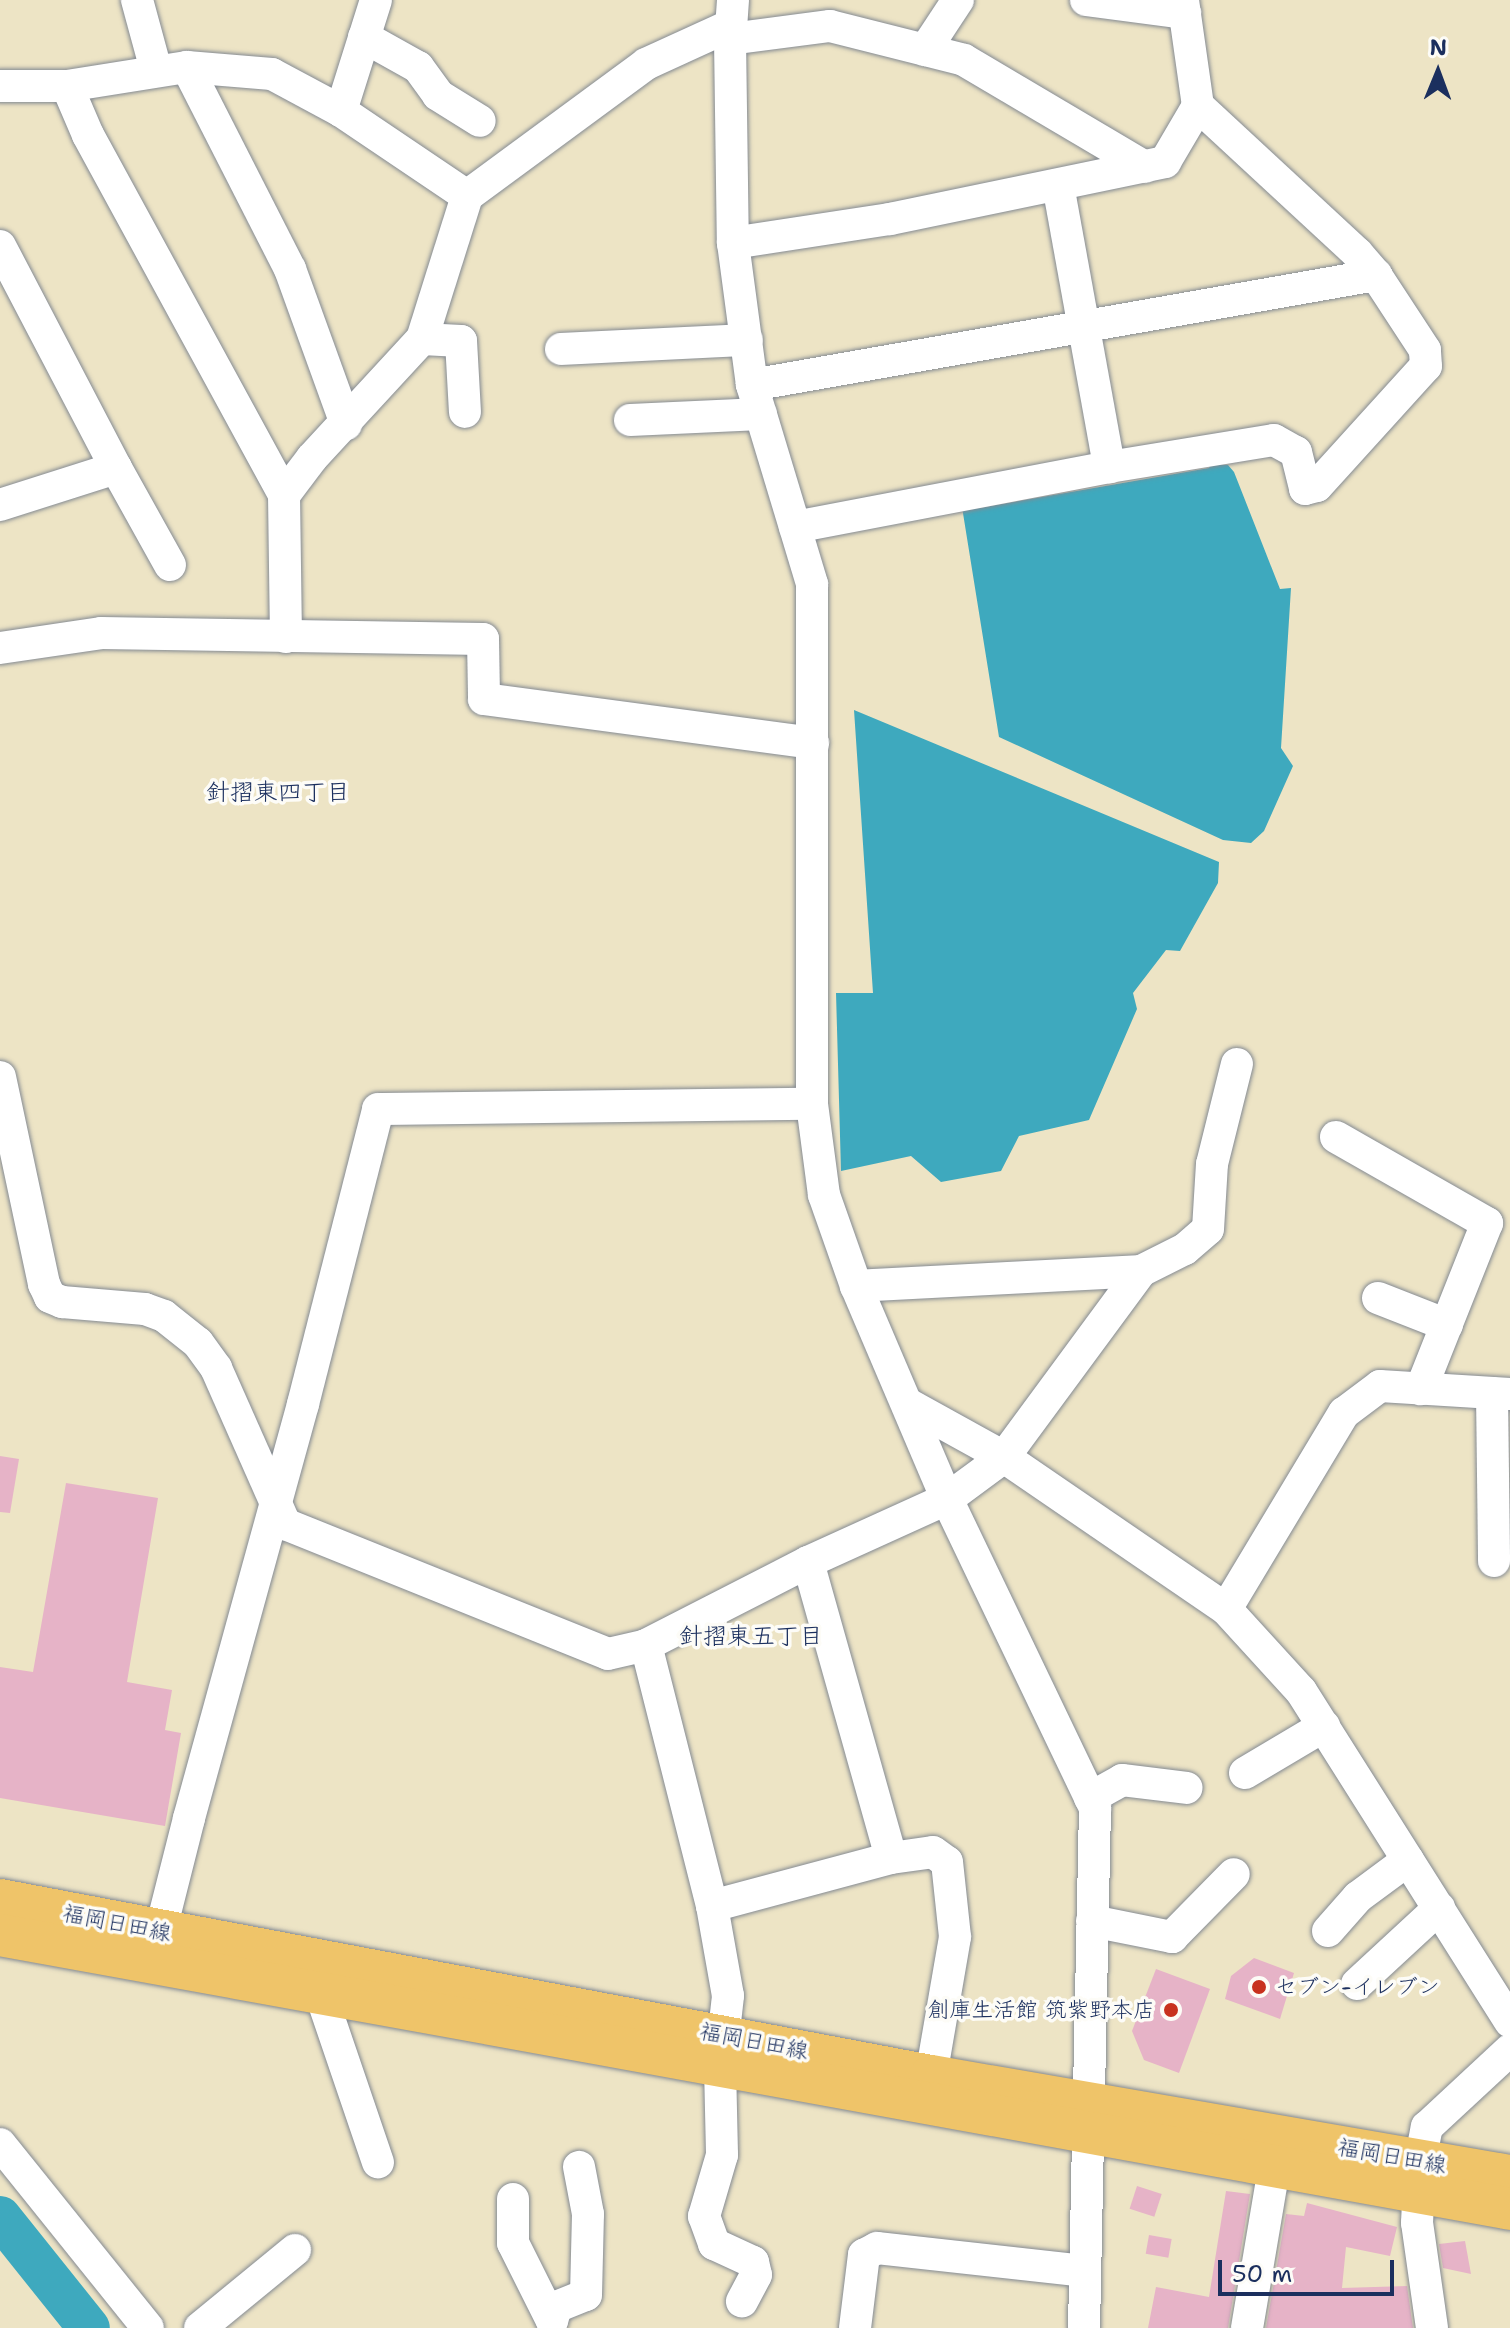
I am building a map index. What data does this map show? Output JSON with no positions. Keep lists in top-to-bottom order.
{
  "streets": {
    "main road": ["福岡日田線"]
  },
  "districts": ["針摺東四丁目", "針摺東五丁目"],
  "places": ["セブン-イレブン", "創庫生活館 筑紫野本店"],
  "scale_bar": "50 m",
  "north": "top"
}
